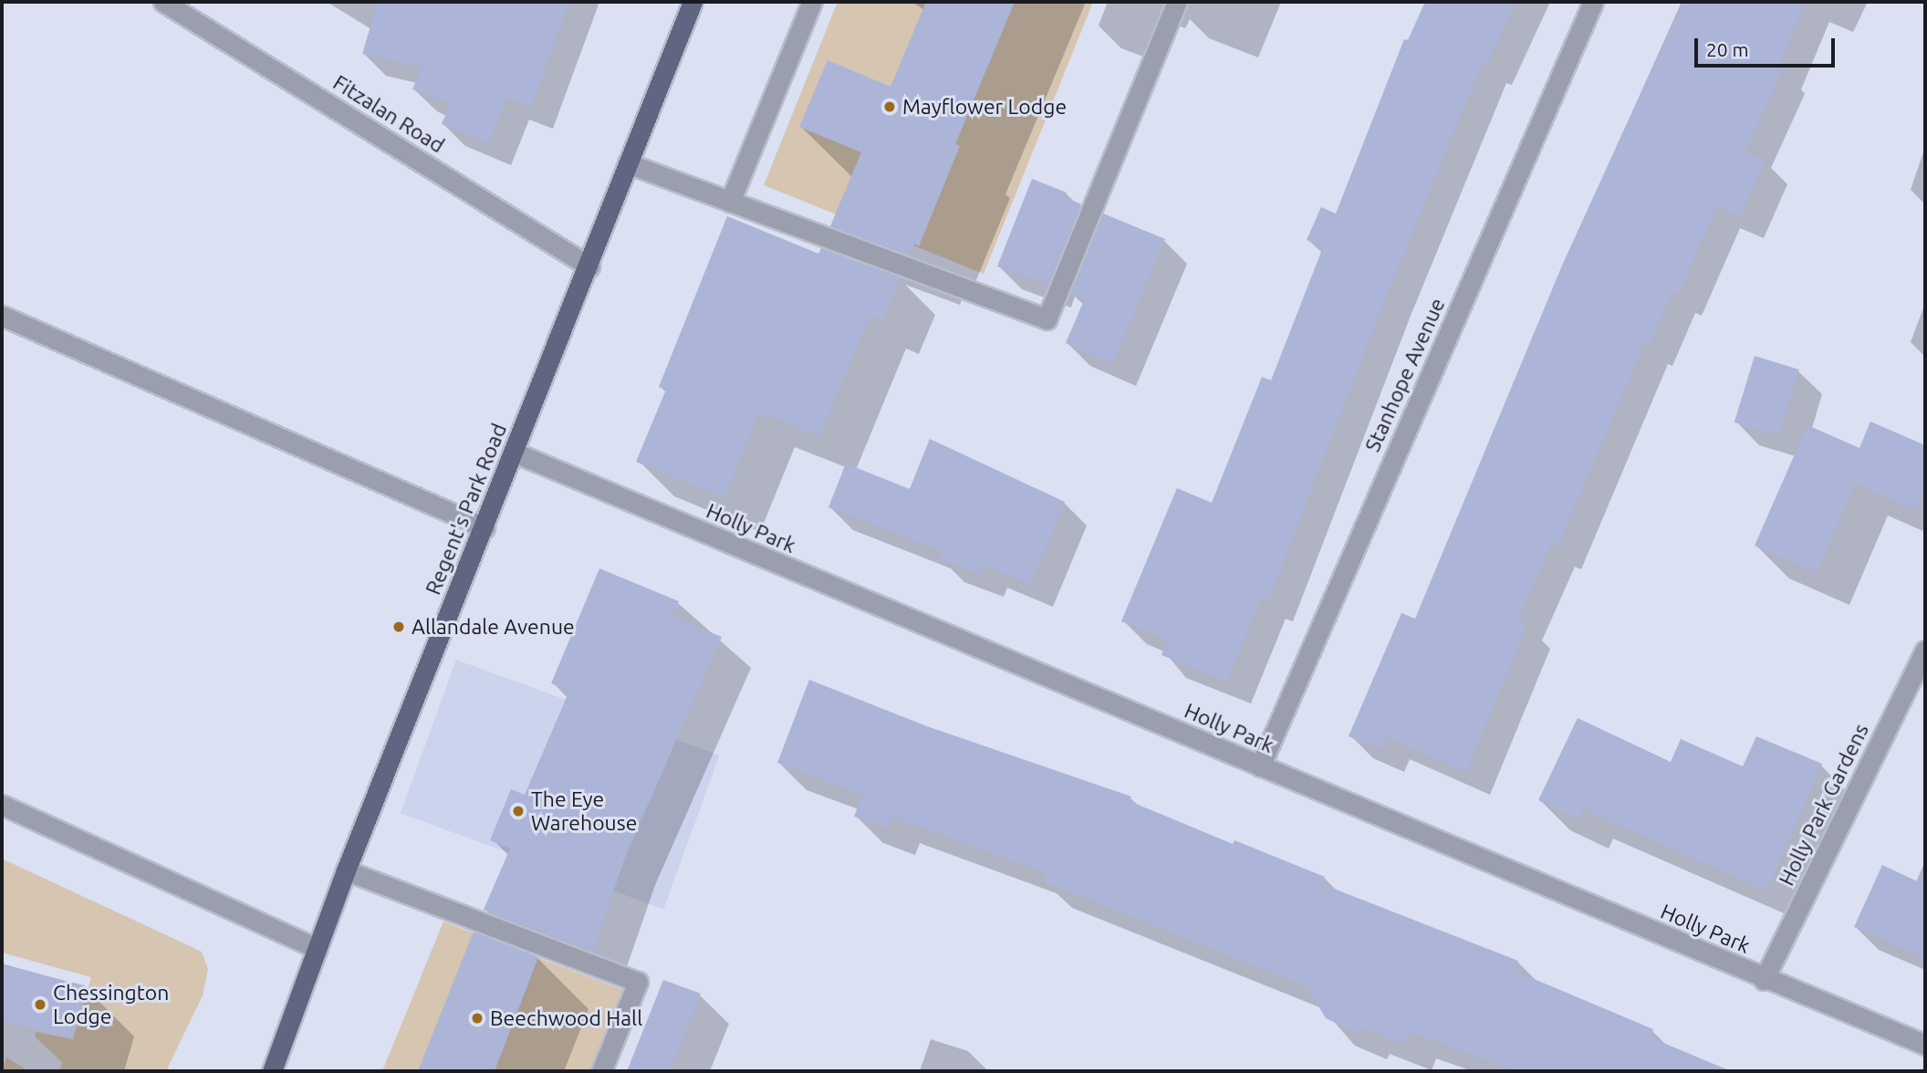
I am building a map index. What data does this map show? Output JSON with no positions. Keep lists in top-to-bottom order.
{
  "streets": {
    "main road": ["Regent's Park Road"],
    "street": [
      "Fitzalan Road",
      "Stanhope Avenue",
      "Holly Park",
      "Holly Park Gardens"
    ]
  },
  "crossings": [
    ["Fitzalan Road", "Regent's Park Road"],
    ["Stanhope Avenue", "Holly Park"],
    ["Regent's Park Road", "Holly Park"],
    ["Holly Park", "Holly Park Gardens"]
  ],
  "places": [
    "Mayflower Lodge",
    "Allandale Avenue",
    "The Eye Warehouse",
    "Chessington Lodge",
    "Beechwood Hall"
  ],
  "scale_bar": "20 m"
}
